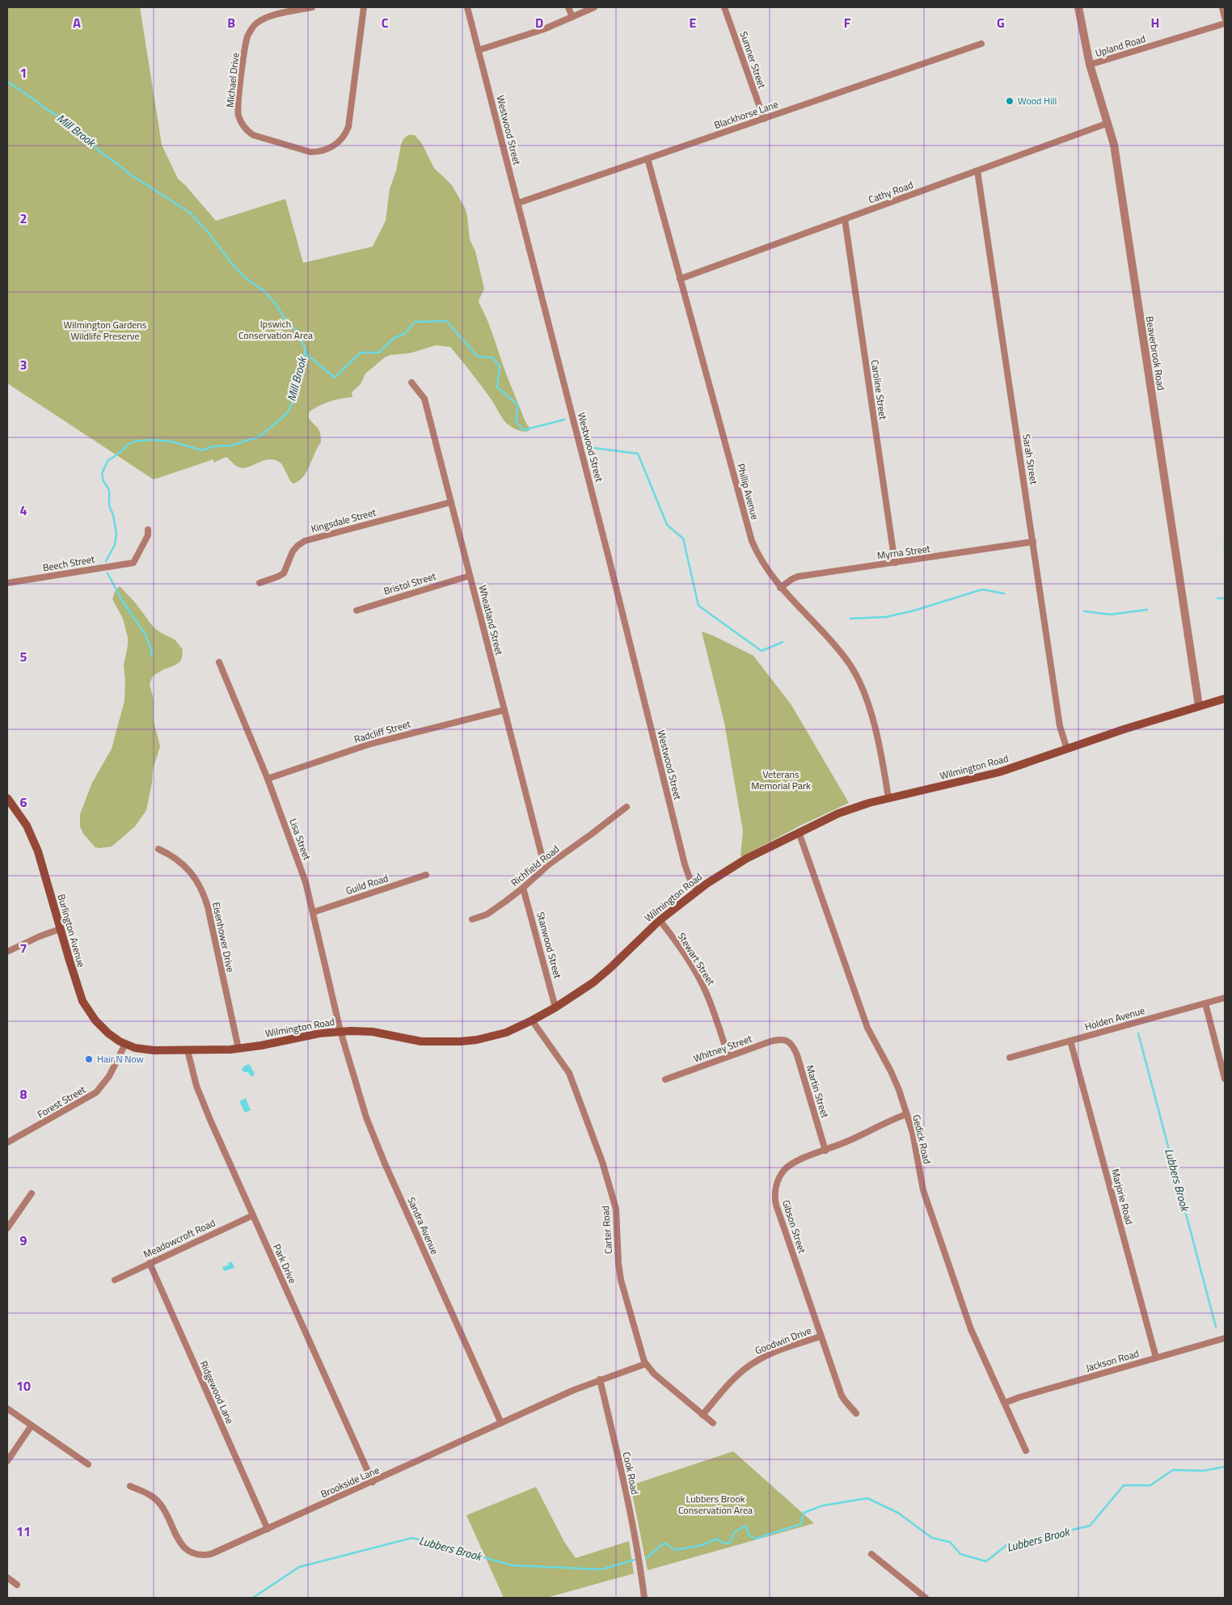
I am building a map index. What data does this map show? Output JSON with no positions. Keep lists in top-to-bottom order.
{
  "streets": {
    "main road": ["Wilmington Road", "Burlington Avenue"],
    "street": [
      "Upland Road",
      "Sumner Street",
      "Michael Drive",
      "Blackhorse Lane",
      "Westwood Street",
      "Cathy Road",
      "Beaverbrook Road",
      "Caroline Street",
      "Sarah Street",
      "Phillip Avenue",
      "Kingsdale Street",
      "Myrna Street",
      "Beech Street",
      "Bristol Street",
      "Wheatland Street",
      "Radcliff Street",
      "Lisa Street",
      "Richfield Road",
      "Guild Road",
      "Eisenhower Drive",
      "Stanwood Street",
      "Stewart Street",
      "Holden Avenue",
      "Whitney Street",
      "Martin Street",
      "Forest Street",
      "Gedick Road",
      "Marjorie Road",
      "Sandra Avenue",
      "Gibson Street",
      "Carter Road",
      "Meadowcroft Road",
      "Park Drive",
      "Goodwin Drive",
      "Jackson Road",
      "Ridgewood Lane",
      "Cook Road",
      "Brookside Lane"
    ]
  },
  "crossings": [
    ["Upland Road", "Beaverbrook Road"],
    ["Sumner Street", "Blackhorse Lane"],
    ["Blackhorse Lane", "Westwood Street"],
    ["Blackhorse Lane", "Phillip Avenue"],
    ["Westwood Street", "Wilmington Road"],
    ["Cathy Road", "Beaverbrook Road"],
    ["Cathy Road", "Caroline Street"],
    ["Cathy Road", "Sarah Street"],
    ["Cathy Road", "Phillip Avenue"],
    ["Beaverbrook Road", "Wilmington Road"],
    ["Caroline Street", "Myrna Street"],
    ["Sarah Street", "Myrna Street"],
    ["Sarah Street", "Wilmington Road"],
    ["Phillip Avenue", "Myrna Street"],
    ["Phillip Avenue", "Wilmington Road"],
    ["Kingsdale Street", "Wheatland Street"],
    ["Bristol Street", "Wheatland Street"],
    ["Wheatland Street", "Radcliff Street"],
    ["Wheatland Street", "Richfield Road"],
    ["Radcliff Street", "Lisa Street"],
    ["Wilmington Road", "Lisa Street"],
    ["Wilmington Road", "Burlington Avenue"],
    ["Wilmington Road", "Eisenhower Drive"],
    ["Wilmington Road", "Stanwood Street"],
    ["Wilmington Road", "Stewart Street"],
    ["Wilmington Road", "Gedick Road"],
    ["Wilmington Road", "Sandra Avenue"],
    ["Wilmington Road", "Carter Road"],
    ["Wilmington Road", "Park Drive"],
    ["Lisa Street", "Guild Road"],
    ["Lisa Street", "Sandra Avenue"],
    ["Richfield Road", "Stanwood Street"],
    ["Burlington Avenue", "Forest Street"],
    ["Stewart Street", "Whitney Street"],
    ["Holden Avenue", "Marjorie Road"],
    ["Whitney Street", "Martin Street"],
    ["Martin Street", "Gibson Street"],
    ["Gedick Road", "Gibson Street"],
    ["Gedick Road", "Jackson Road"],
    ["Marjorie Road", "Jackson Road"],
    ["Sandra Avenue", "Brookside Lane"],
    ["Gibson Street", "Goodwin Drive"],
    ["Carter Road", "Goodwin Drive"],
    ["Carter Road", "Brookside Lane"],
    ["Meadowcroft Road", "Park Drive"],
    ["Meadowcroft Road", "Ridgewood Lane"],
    ["Park Drive", "Brookside Lane"],
    ["Ridgewood Lane", "Brookside Lane"],
    ["Cook Road", "Brookside Lane"]
  ],
  "water": ["Mill Brook", "Lubbers Brook"],
  "parks": [
    "Ipswich Conservation Area",
    "Wilmington Gardens Wildlife Preserve",
    "Veterans Memorial Park",
    "Lubbers Brook Conservation Area"
  ],
  "places": ["Wood Hill", "Hair N Now"],
  "grid": {
    "columns": [
      "A",
      "B",
      "C",
      "D",
      "E",
      "F",
      "G",
      "H"
    ],
    "rows": [
      "1",
      "2",
      "3",
      "4",
      "5",
      "6",
      "7",
      "8",
      "9",
      "10",
      "11"
    ]
  }
}
